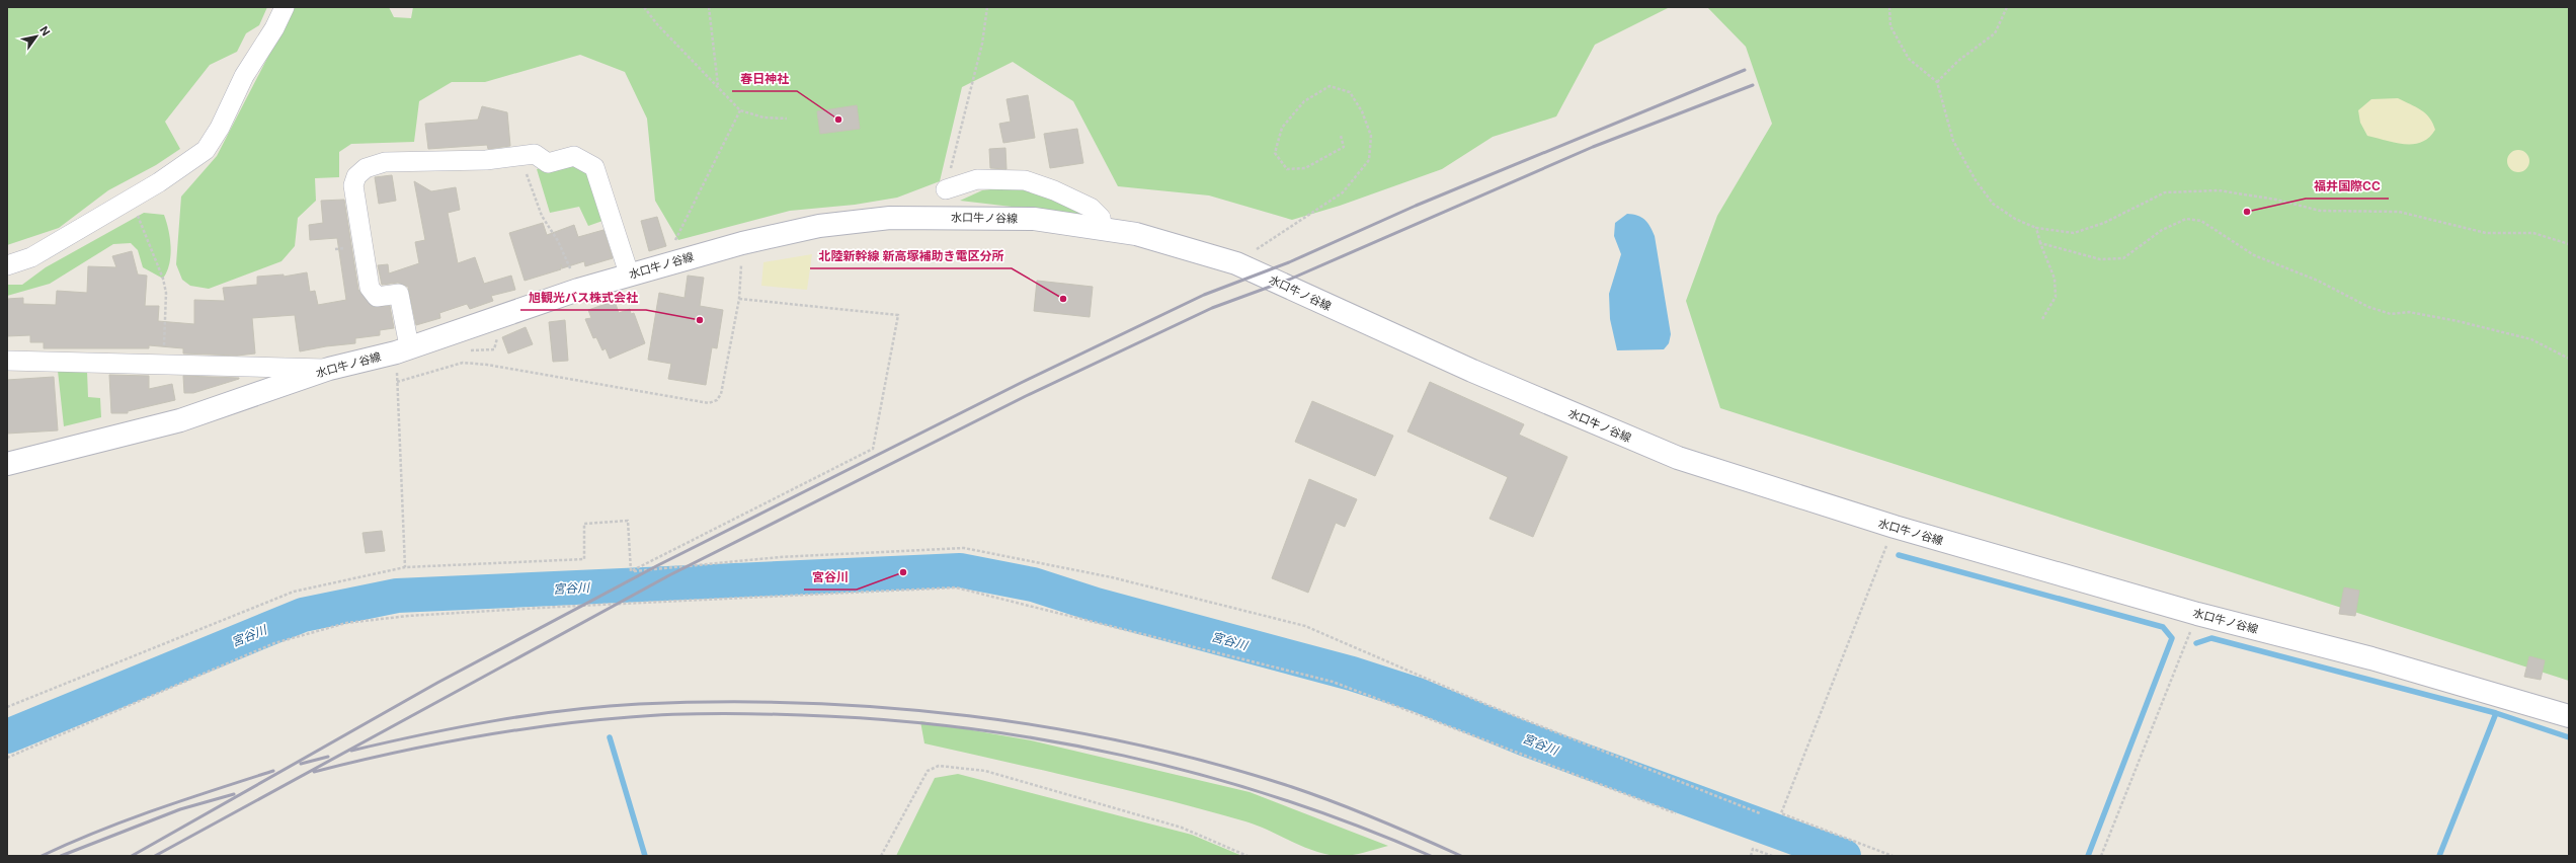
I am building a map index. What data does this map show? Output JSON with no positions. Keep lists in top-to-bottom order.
{
  "streets": {
    "main road": ["水口牛ノ谷線"]
  },
  "water": ["宮谷川"],
  "places": [
    "春日神社",
    "福井国際CC",
    "北陸新幹線 新高塚補助き電区分所",
    "旭観光バス株式会社",
    "宮谷川"
  ],
  "north": "top right"
}
